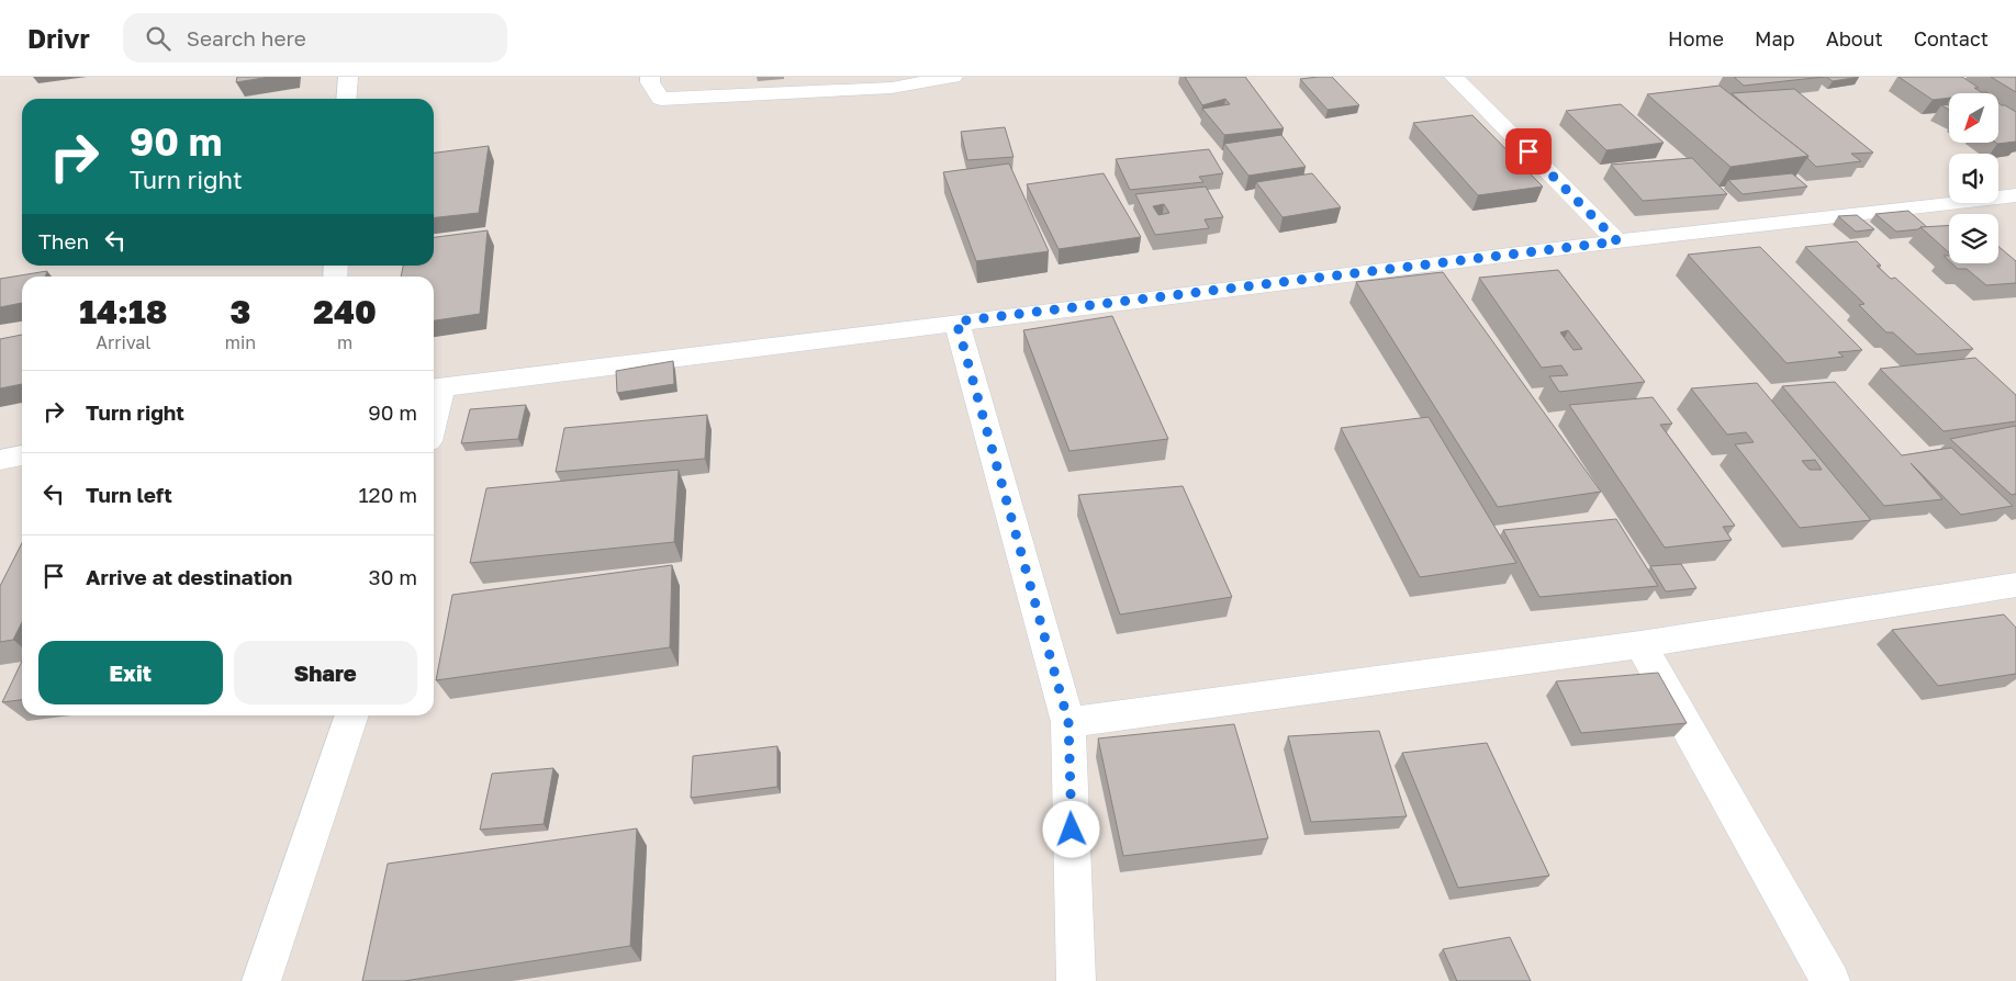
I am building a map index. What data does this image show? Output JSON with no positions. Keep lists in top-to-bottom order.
{
  "north": "bottom left",
  "page": {
    "header": "Drivr",
    "search": "Search here",
    "nav": [
      "Home",
      "Map",
      "About",
      "Contact"
    ],
    "turn": ["90 m", "Turn right"],
    "then": "Then",
    "eta": [
      "14:18",
      "Arrival",
      "3",
      "min",
      "240",
      "m"
    ],
    "list": [
      {
        "name": "Turn right",
        "value": "90 m"
      },
      {
        "name": "Turn left",
        "value": "120 m"
      },
      {
        "name": "Arrive at destination",
        "value": "30 m"
      }
    ],
    "buttons": ["Exit", "Share"]
  }
}
